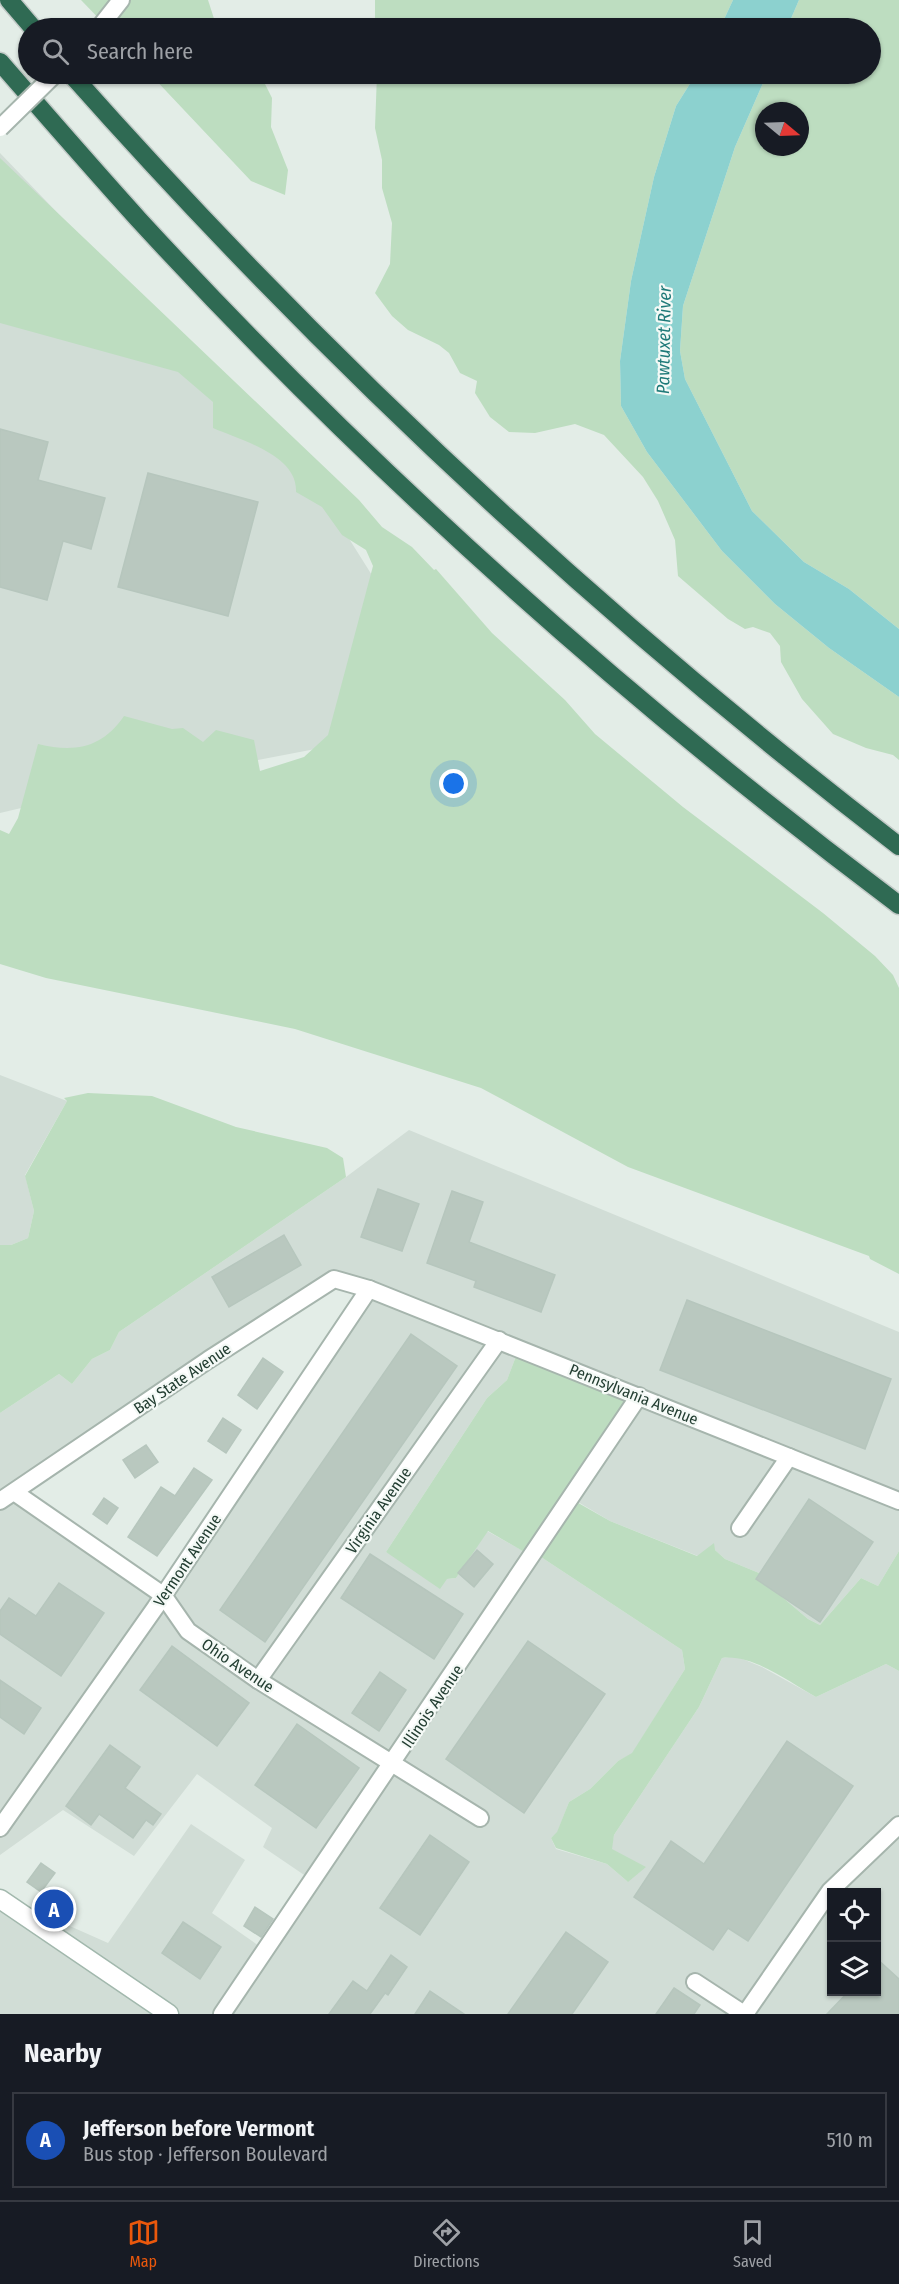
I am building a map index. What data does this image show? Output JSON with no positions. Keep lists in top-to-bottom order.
{
  "streets": {
    "street": [
      "Bay State Avenue",
      "Pennsylvania Avenue",
      "Virginia Avenue",
      "Vermont Avenue",
      "Ohio Avenue",
      "Illinois Avenue"
    ]
  },
  "crossings": [
    ["Bay State Avenue", "Pennsylvania Avenue"],
    ["Bay State Avenue", "Vermont Avenue"],
    ["Bay State Avenue", "Ohio Avenue"],
    ["Pennsylvania Avenue", "Virginia Avenue"],
    ["Pennsylvania Avenue", "Vermont Avenue"],
    ["Pennsylvania Avenue", "Illinois Avenue"],
    ["Virginia Avenue", "Ohio Avenue"],
    ["Vermont Avenue", "Ohio Avenue"],
    ["Ohio Avenue", "Illinois Avenue"]
  ],
  "water": ["Pawtuxet River"],
  "north": "right",
  "page": {
    "search": "Search here",
    "pins": "A",
    "heading": "Nearby",
    "list": [
      {
        "mark": "A",
        "name": "Jefferson before Vermont",
        "note": "Bus stop · Jefferson Boulevard",
        "value": "510 m"
      }
    ],
    "nav": ["Map", "Directions", "Saved"]
  }
}
